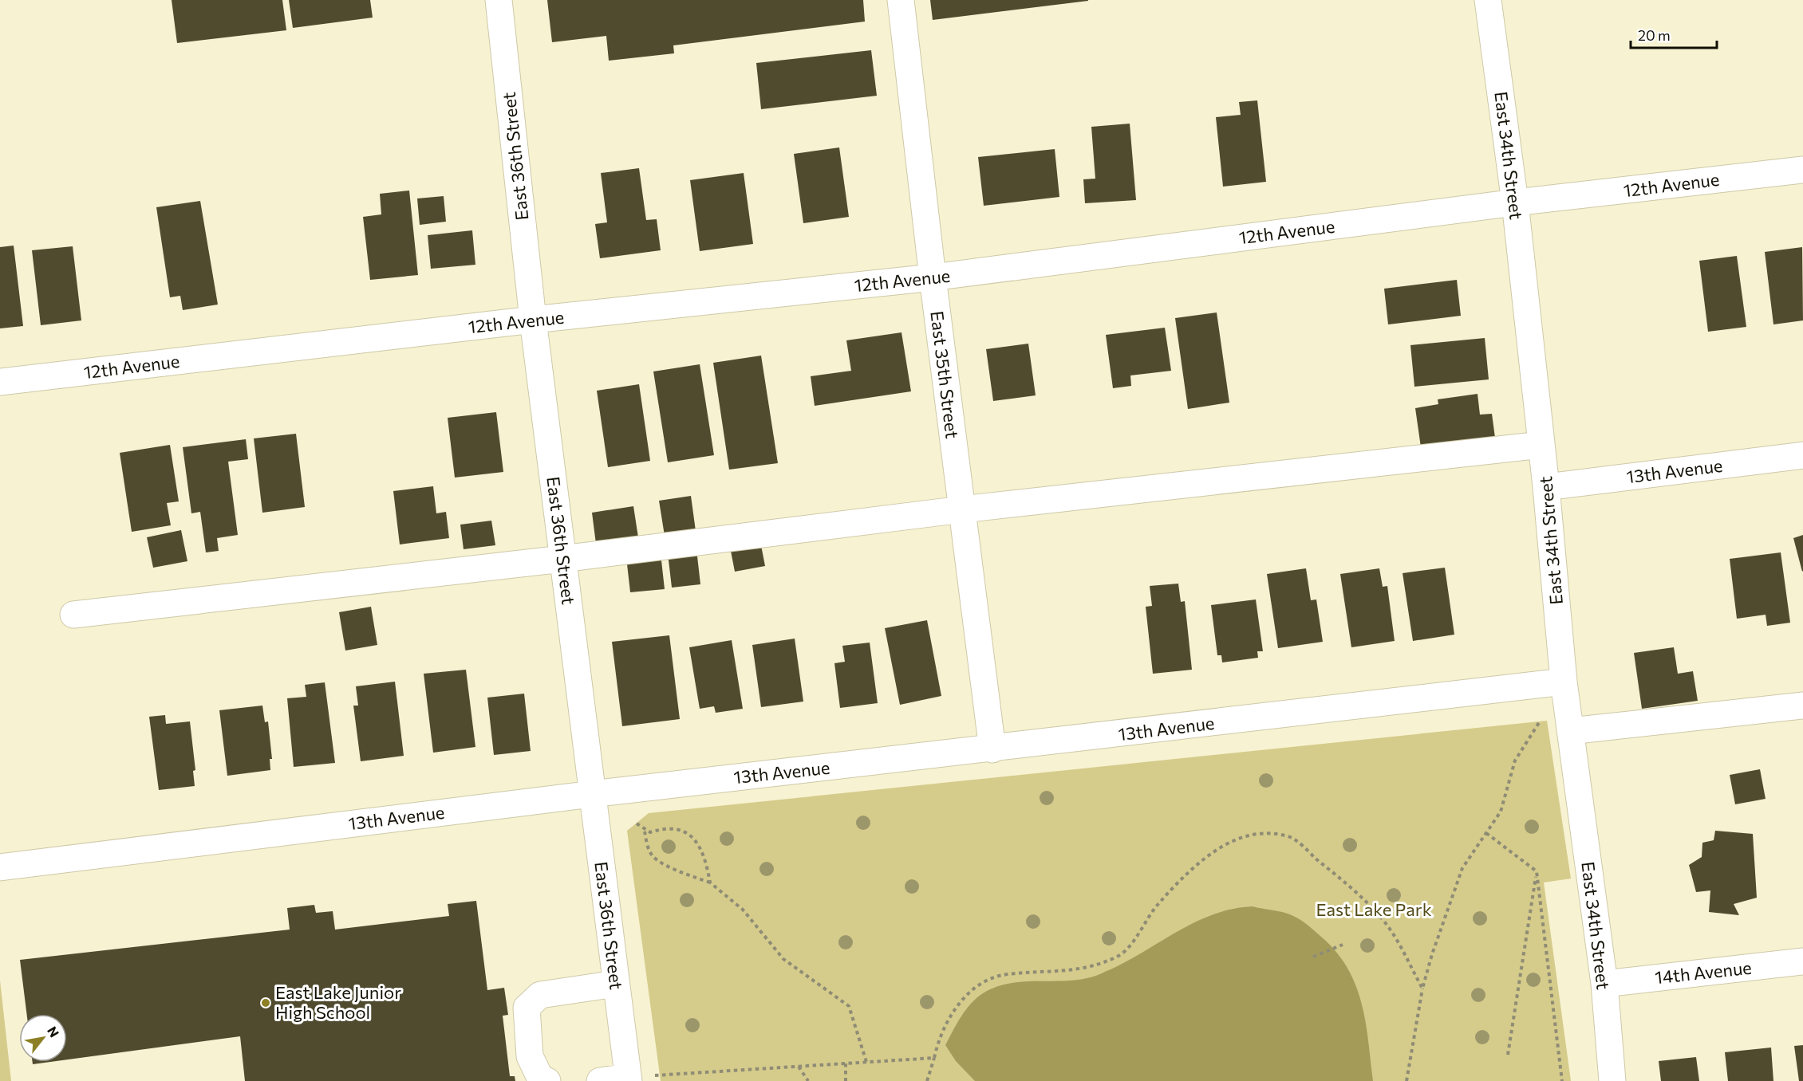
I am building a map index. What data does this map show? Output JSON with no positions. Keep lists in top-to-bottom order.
{
  "streets": {
    "street": [
      "East 34th Street",
      "East 36th Street",
      "12th Avenue",
      "East 35th Street",
      "13th Avenue",
      "14th Avenue"
    ]
  },
  "crossings": [
    ["East 34th Street", "12th Avenue"],
    ["East 34th Street", "13th Avenue"],
    ["East 34th Street", "14th Avenue"],
    ["East 36th Street", "12th Avenue"],
    ["East 36th Street", "13th Avenue"],
    ["12th Avenue", "East 35th Street"],
    ["East 35th Street", "13th Avenue"]
  ],
  "parks": ["East Lake Park"],
  "places": ["East Lake Junior High School"],
  "scale_bar": "20 m",
  "north": "top right"
}
